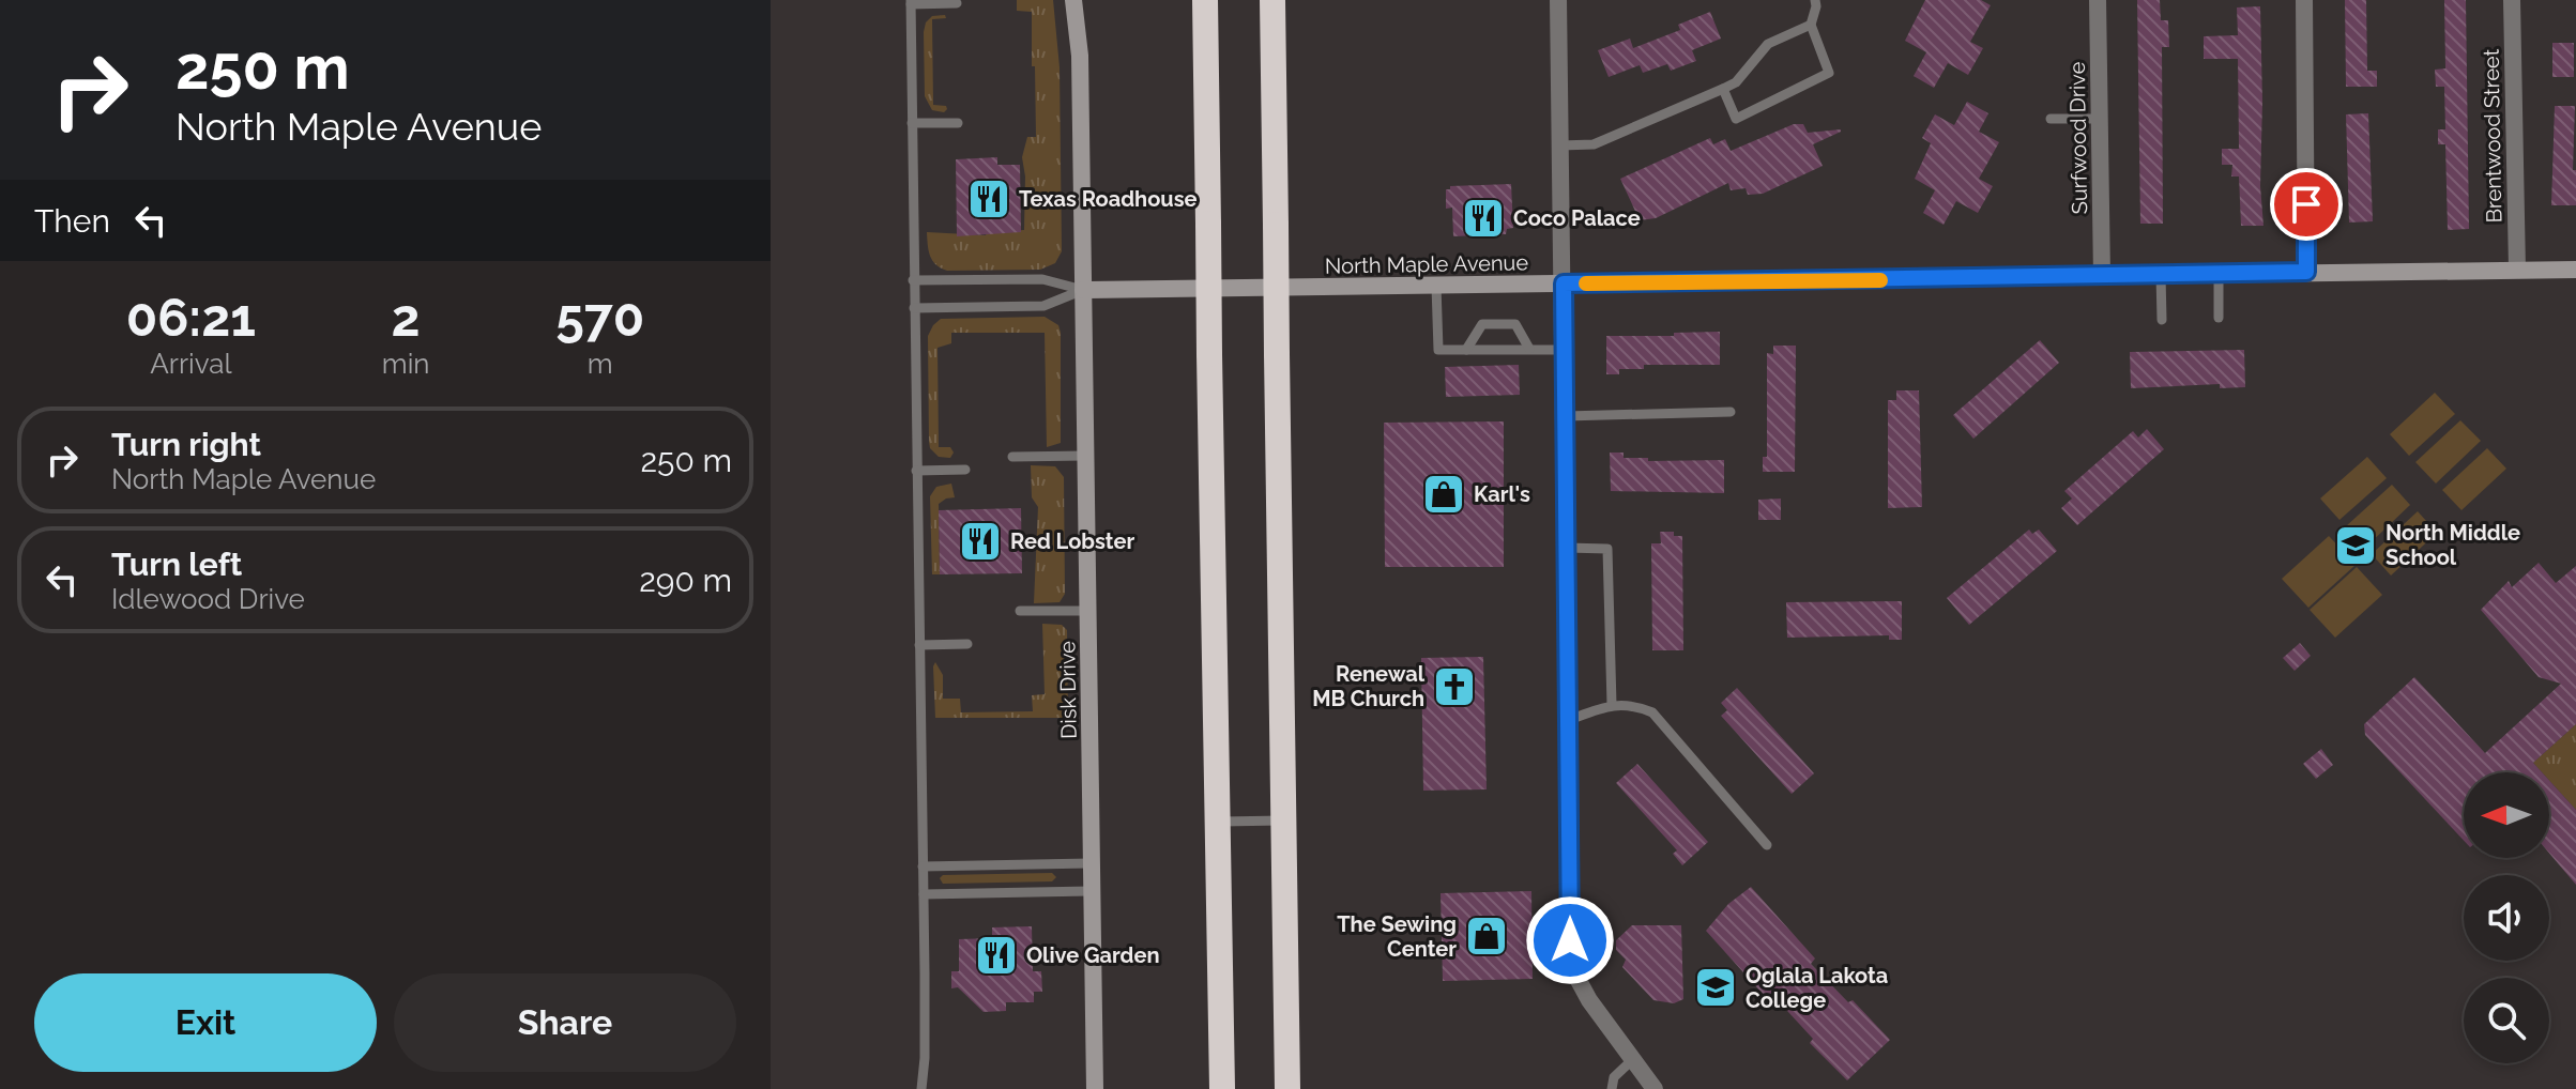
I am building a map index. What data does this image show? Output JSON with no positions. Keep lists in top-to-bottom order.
{
  "streets": {
    "street": [
      "Brentwood Street",
      "Surfwood Drive",
      "North Maple Avenue",
      "Disk Drive"
    ]
  },
  "crossings": [
    ["Brentwood Street", "North Maple Avenue"],
    ["Surfwood Drive", "North Maple Avenue"],
    ["North Maple Avenue", "Disk Drive"]
  ],
  "places": {
    "restaurant": [
      "Texas Roadhouse",
      "Coco Palace",
      "Red Lobster",
      "Olive Garden"
    ],
    "shop": ["Karl's", "The Sewing Center"],
    "school or university": ["North Middle School", "Oglala Lakota College"],
    "church": ["Renewal MB Church"]
  },
  "north": "left",
  "page": {
    "turn": ["250 m", "North Maple Avenue"],
    "then": "Then",
    "eta": [
      "06:21",
      "Arrival",
      "2",
      "min",
      "570",
      "m"
    ],
    "list": [
      {
        "name": "Turn right",
        "note": "North Maple Avenue",
        "value": "250 m"
      },
      {
        "name": "Turn left",
        "note": "Idlewood Drive",
        "value": "290 m"
      }
    ],
    "buttons": ["Exit", "Share"]
  }
}
